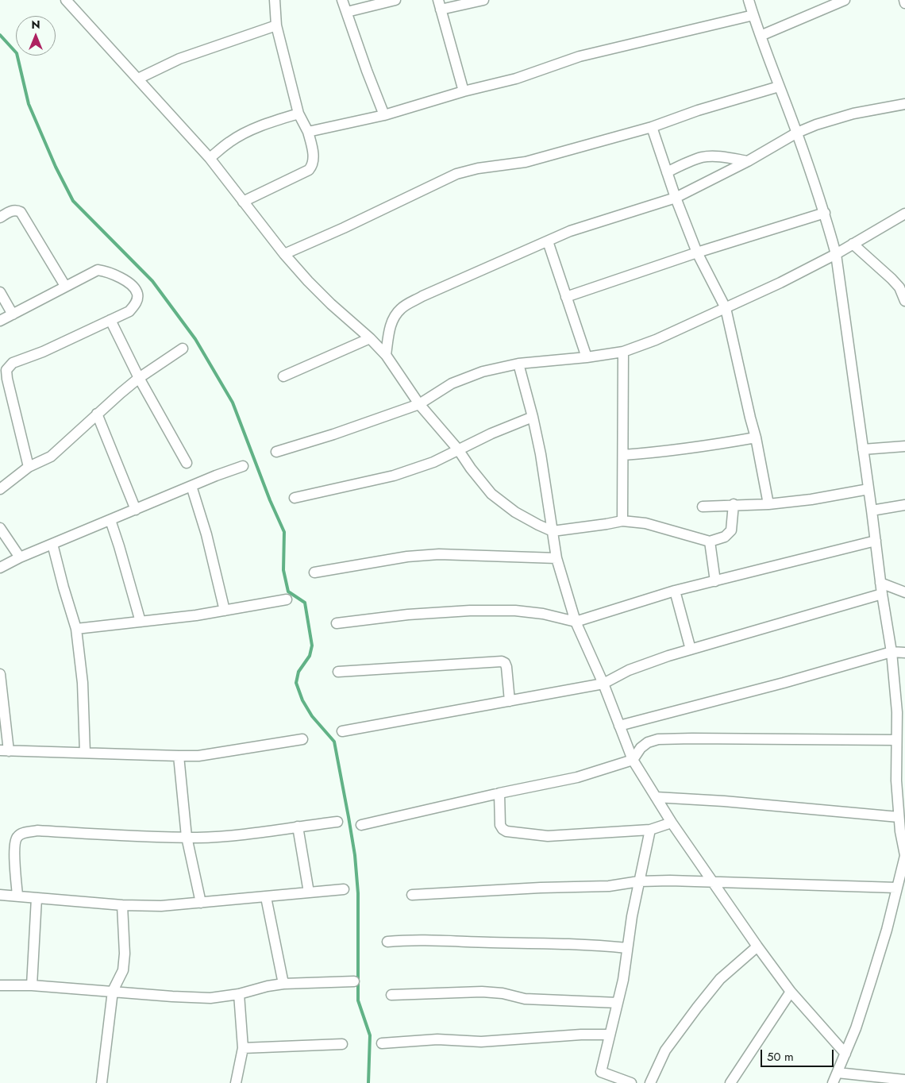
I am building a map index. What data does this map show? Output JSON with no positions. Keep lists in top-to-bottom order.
{
  "scale_bar": "50 m",
  "north": "top"
}
